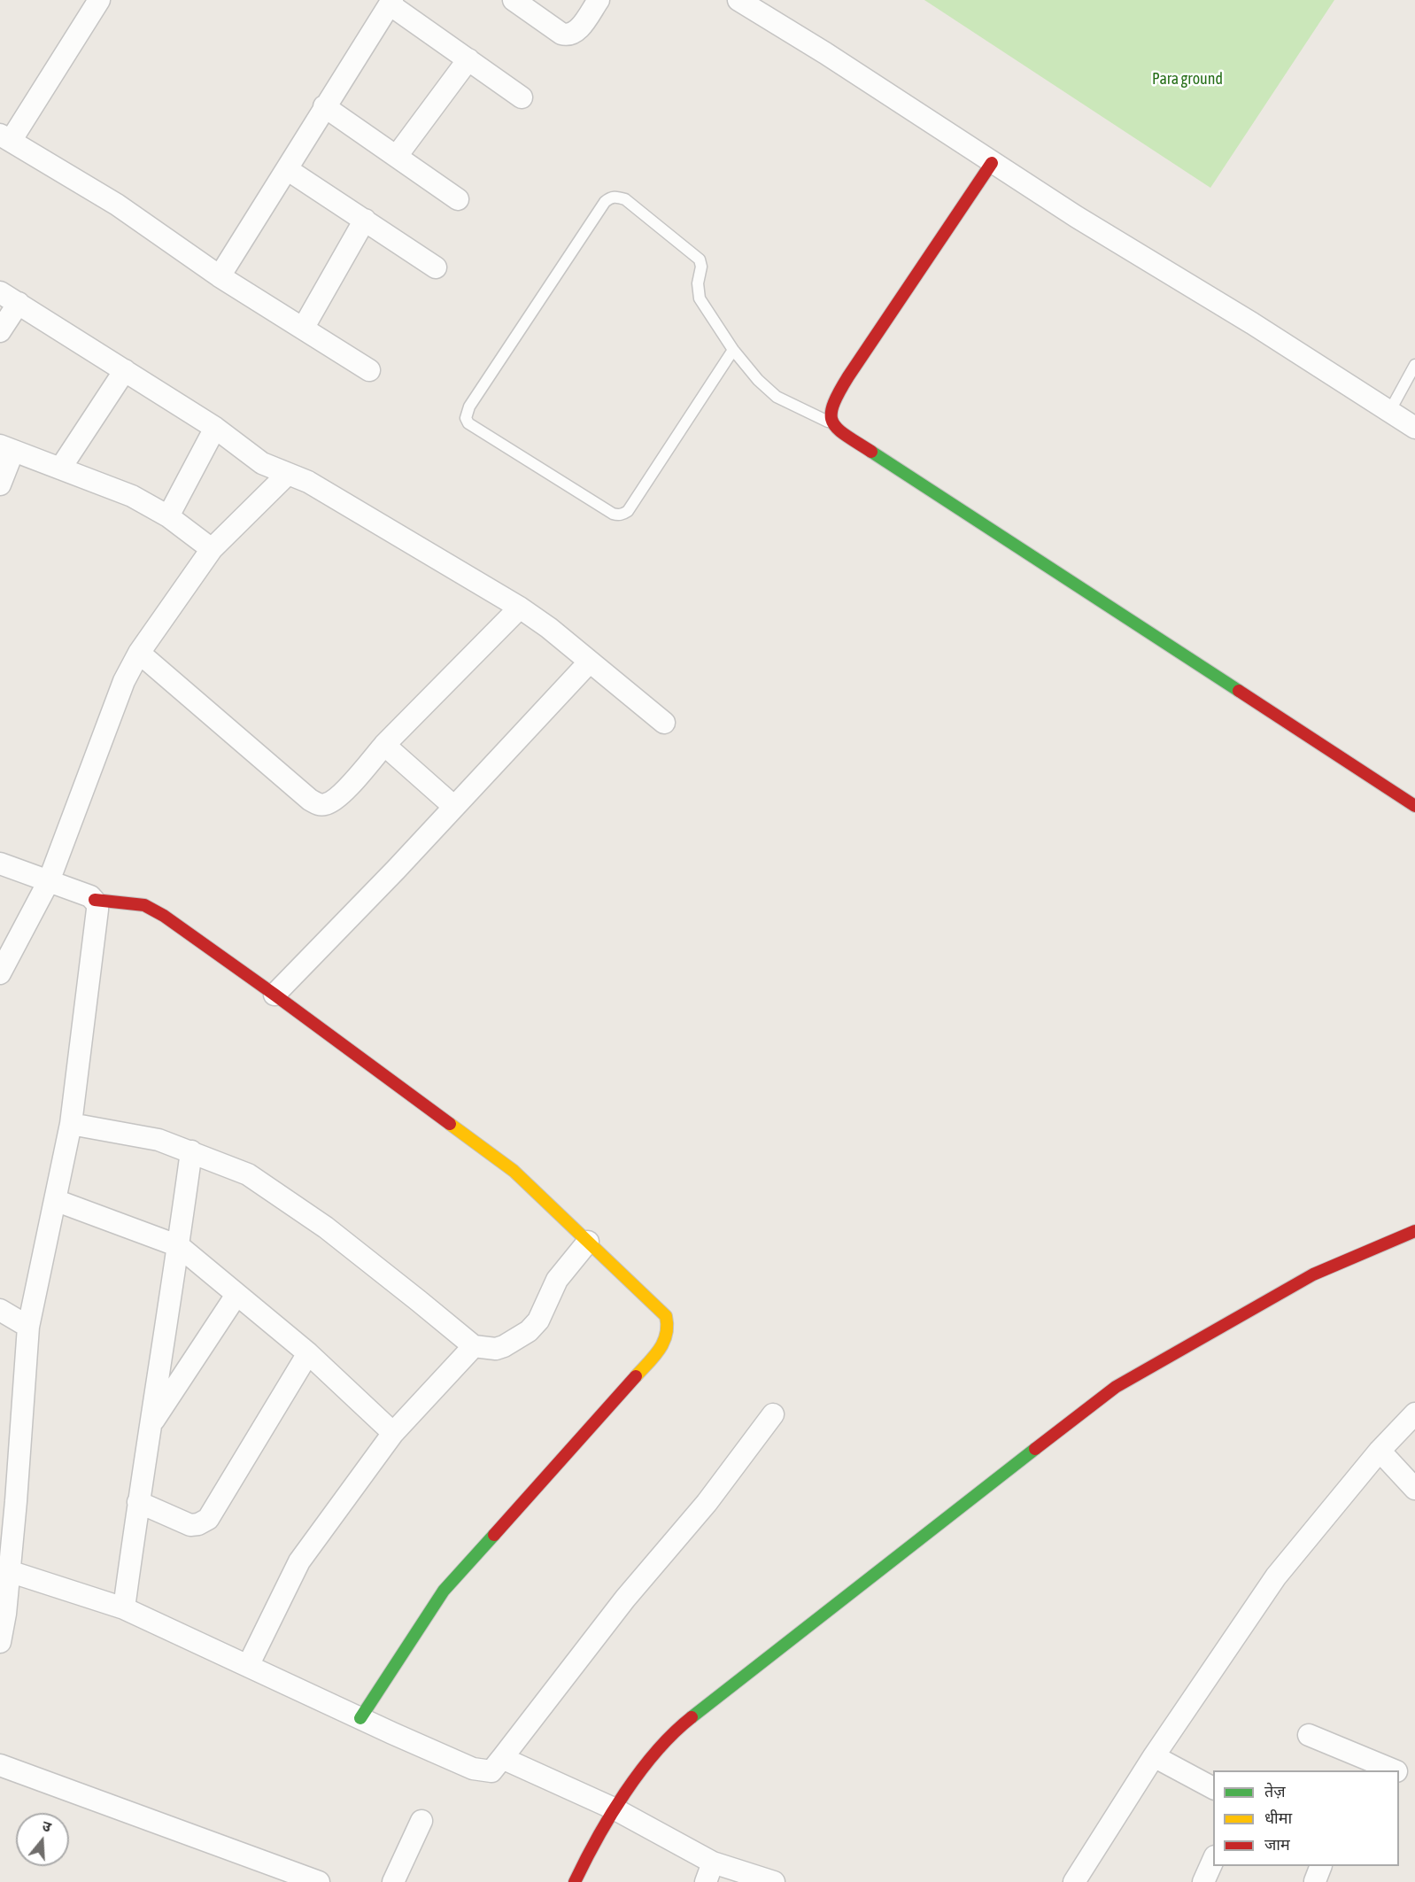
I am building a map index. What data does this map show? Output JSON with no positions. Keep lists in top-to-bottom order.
{
  "parks": ["Para ground"],
  "legend": ["तेज़", "धीमा", "जाम"],
  "north": "top"
}
